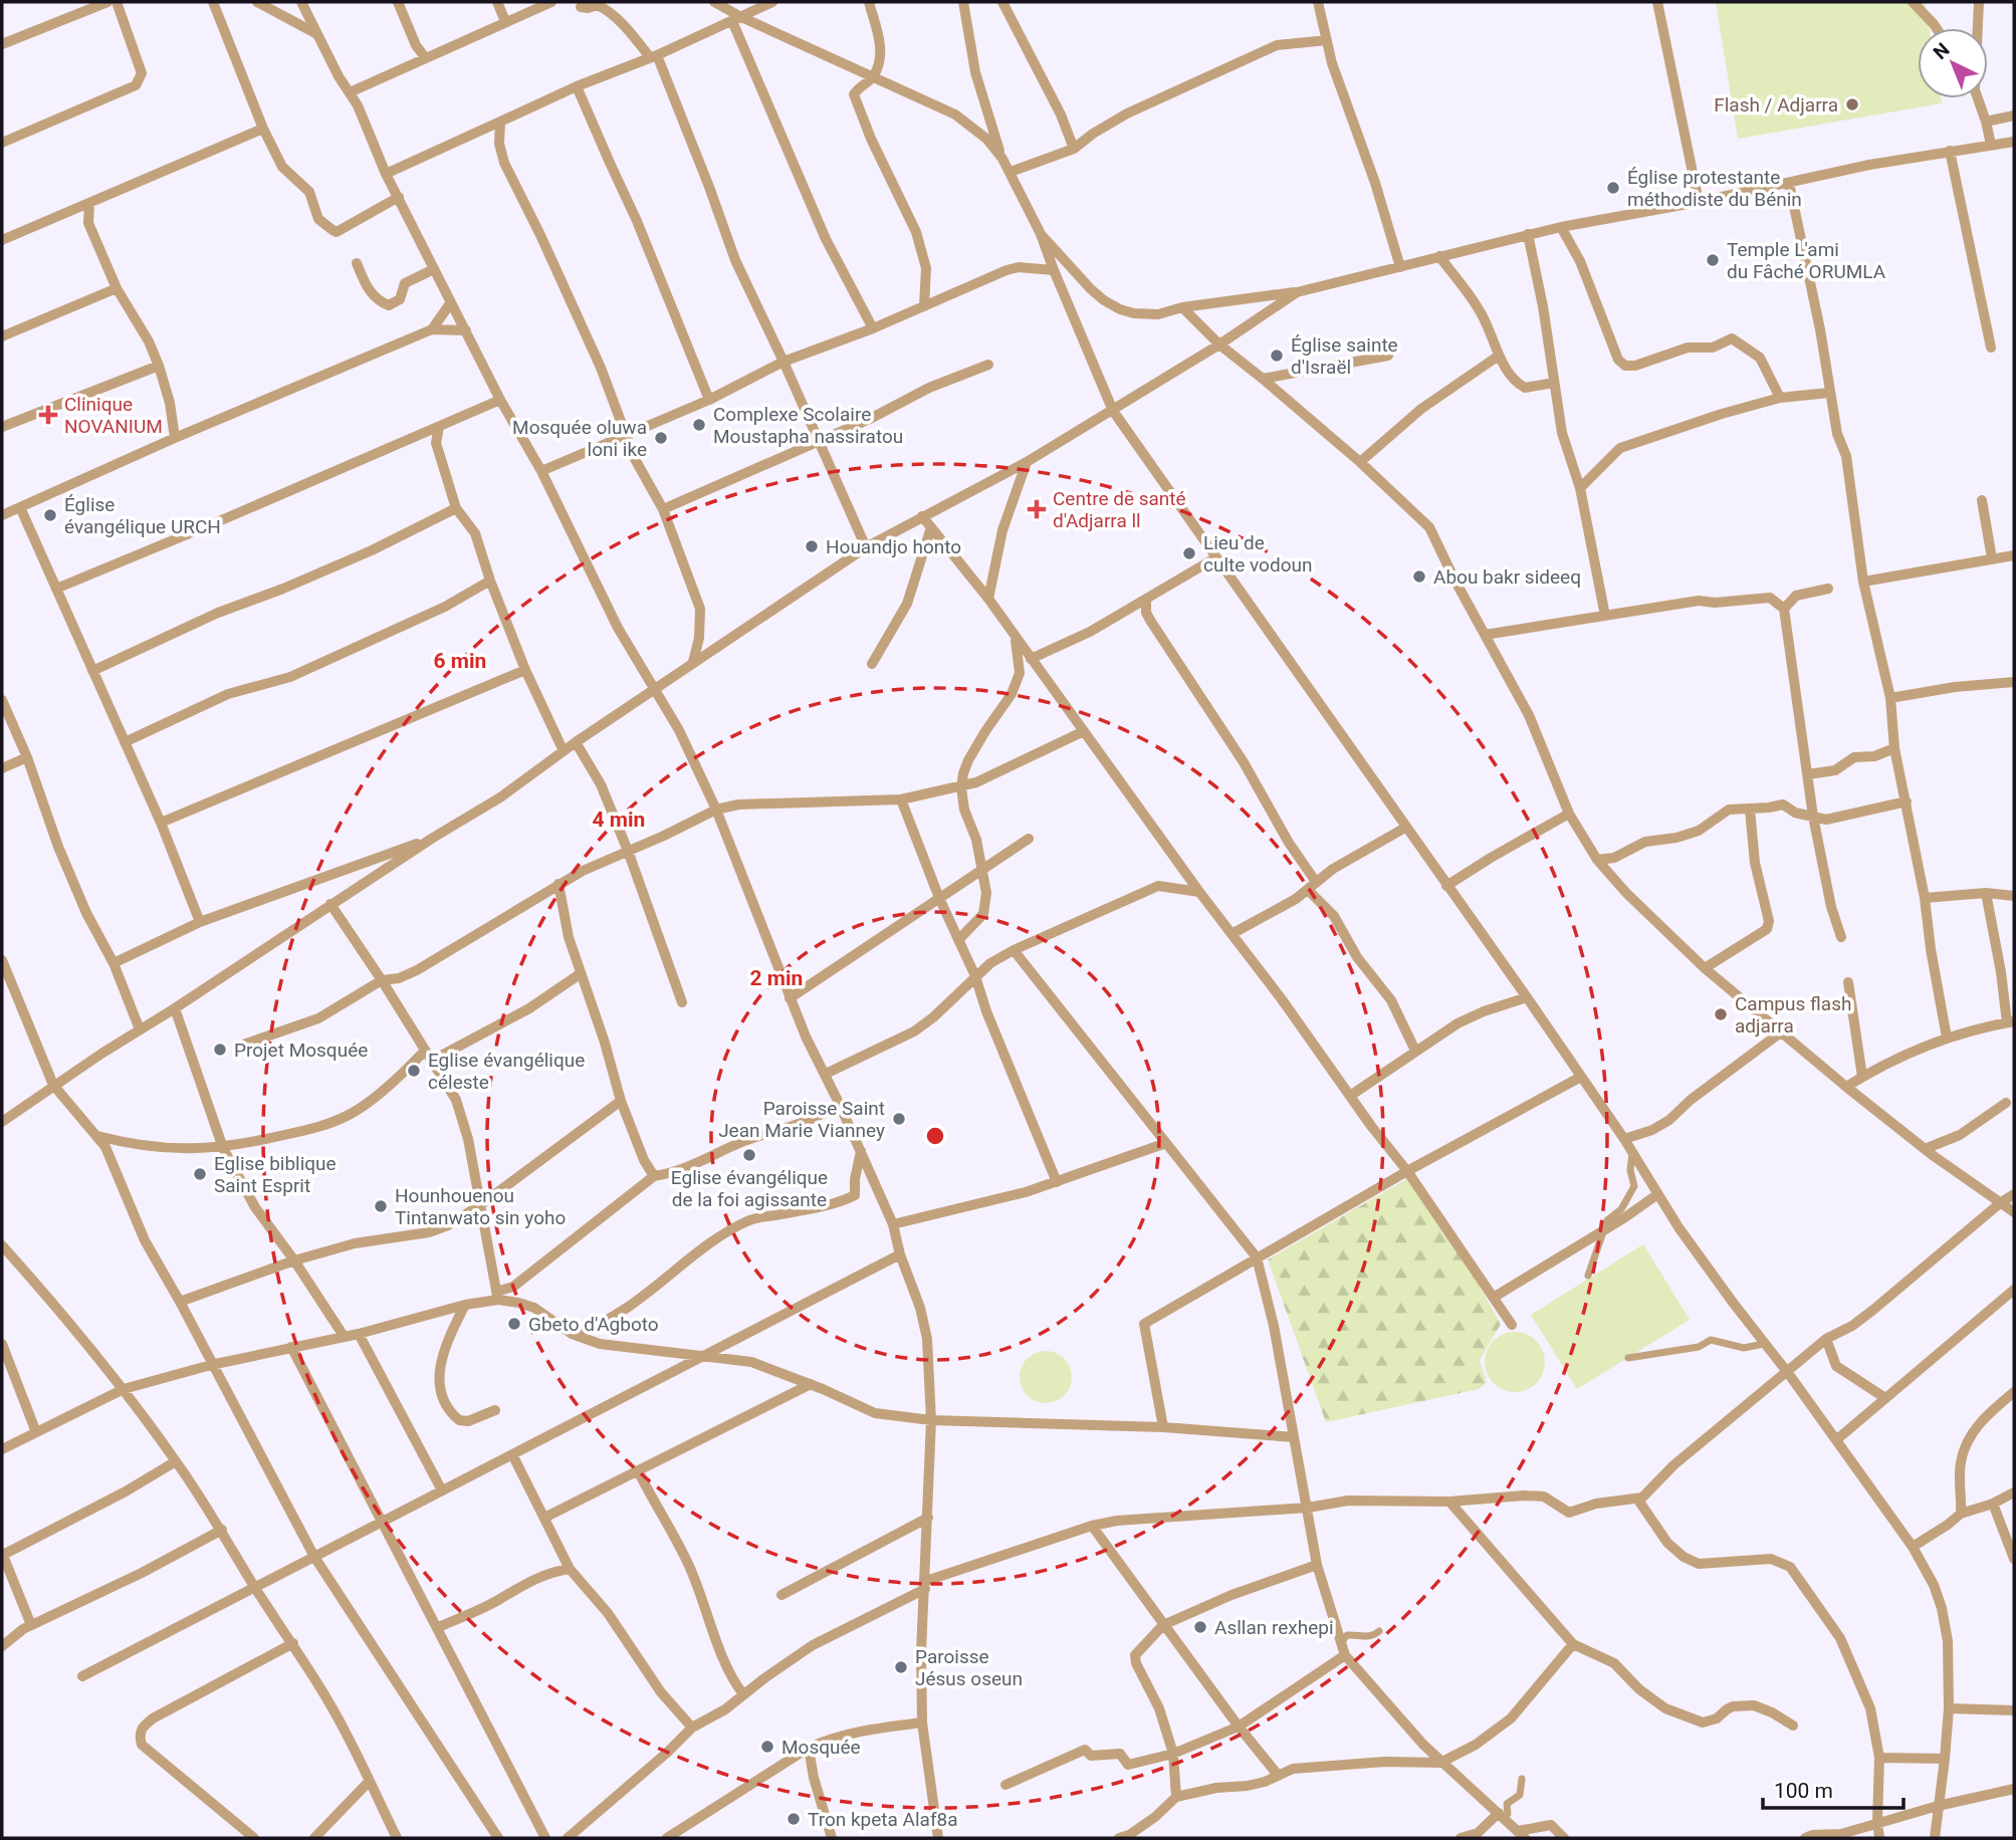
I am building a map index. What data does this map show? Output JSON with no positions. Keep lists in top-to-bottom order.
{
  "places": {
    "other": [
      "Flash / Adjarra",
      "Église protestante méthodiste du Bénin",
      "Temple L'ami du Fâché ORUMLA",
      "Église sainte d'Israël",
      "Complexe Scolaire Moustapha nassiratou",
      "Mosquée oluwa loni ike",
      "Église évangélique URCH",
      "Houandjo honto",
      "Lieu de culte vodoun",
      "Abou bakr sideeq",
      "Campus flash adjarra",
      "Projet Mosquée",
      "Eglise évangélique céleste",
      "Paroisse Saint Jean Marie Vianney",
      "Eglise évangélique de la foi agissante",
      "Eglise biblique Saint Esprit",
      "Hounhouenou Tintanwato sin yoho",
      "Gbeto d'Agboto",
      "Asllan rexhepi",
      "Paroisse Jésus oseun",
      "Mosquée",
      "Tron kpeta Alaf8a"
    ],
    "health": ["Clinique NOVANIUM", "Centre de santé d'Adjarra ll"]
  },
  "scale_bar": "100 m",
  "north": "top left",
  "rings": ["6 min", "4 min", "2 min"]
}
